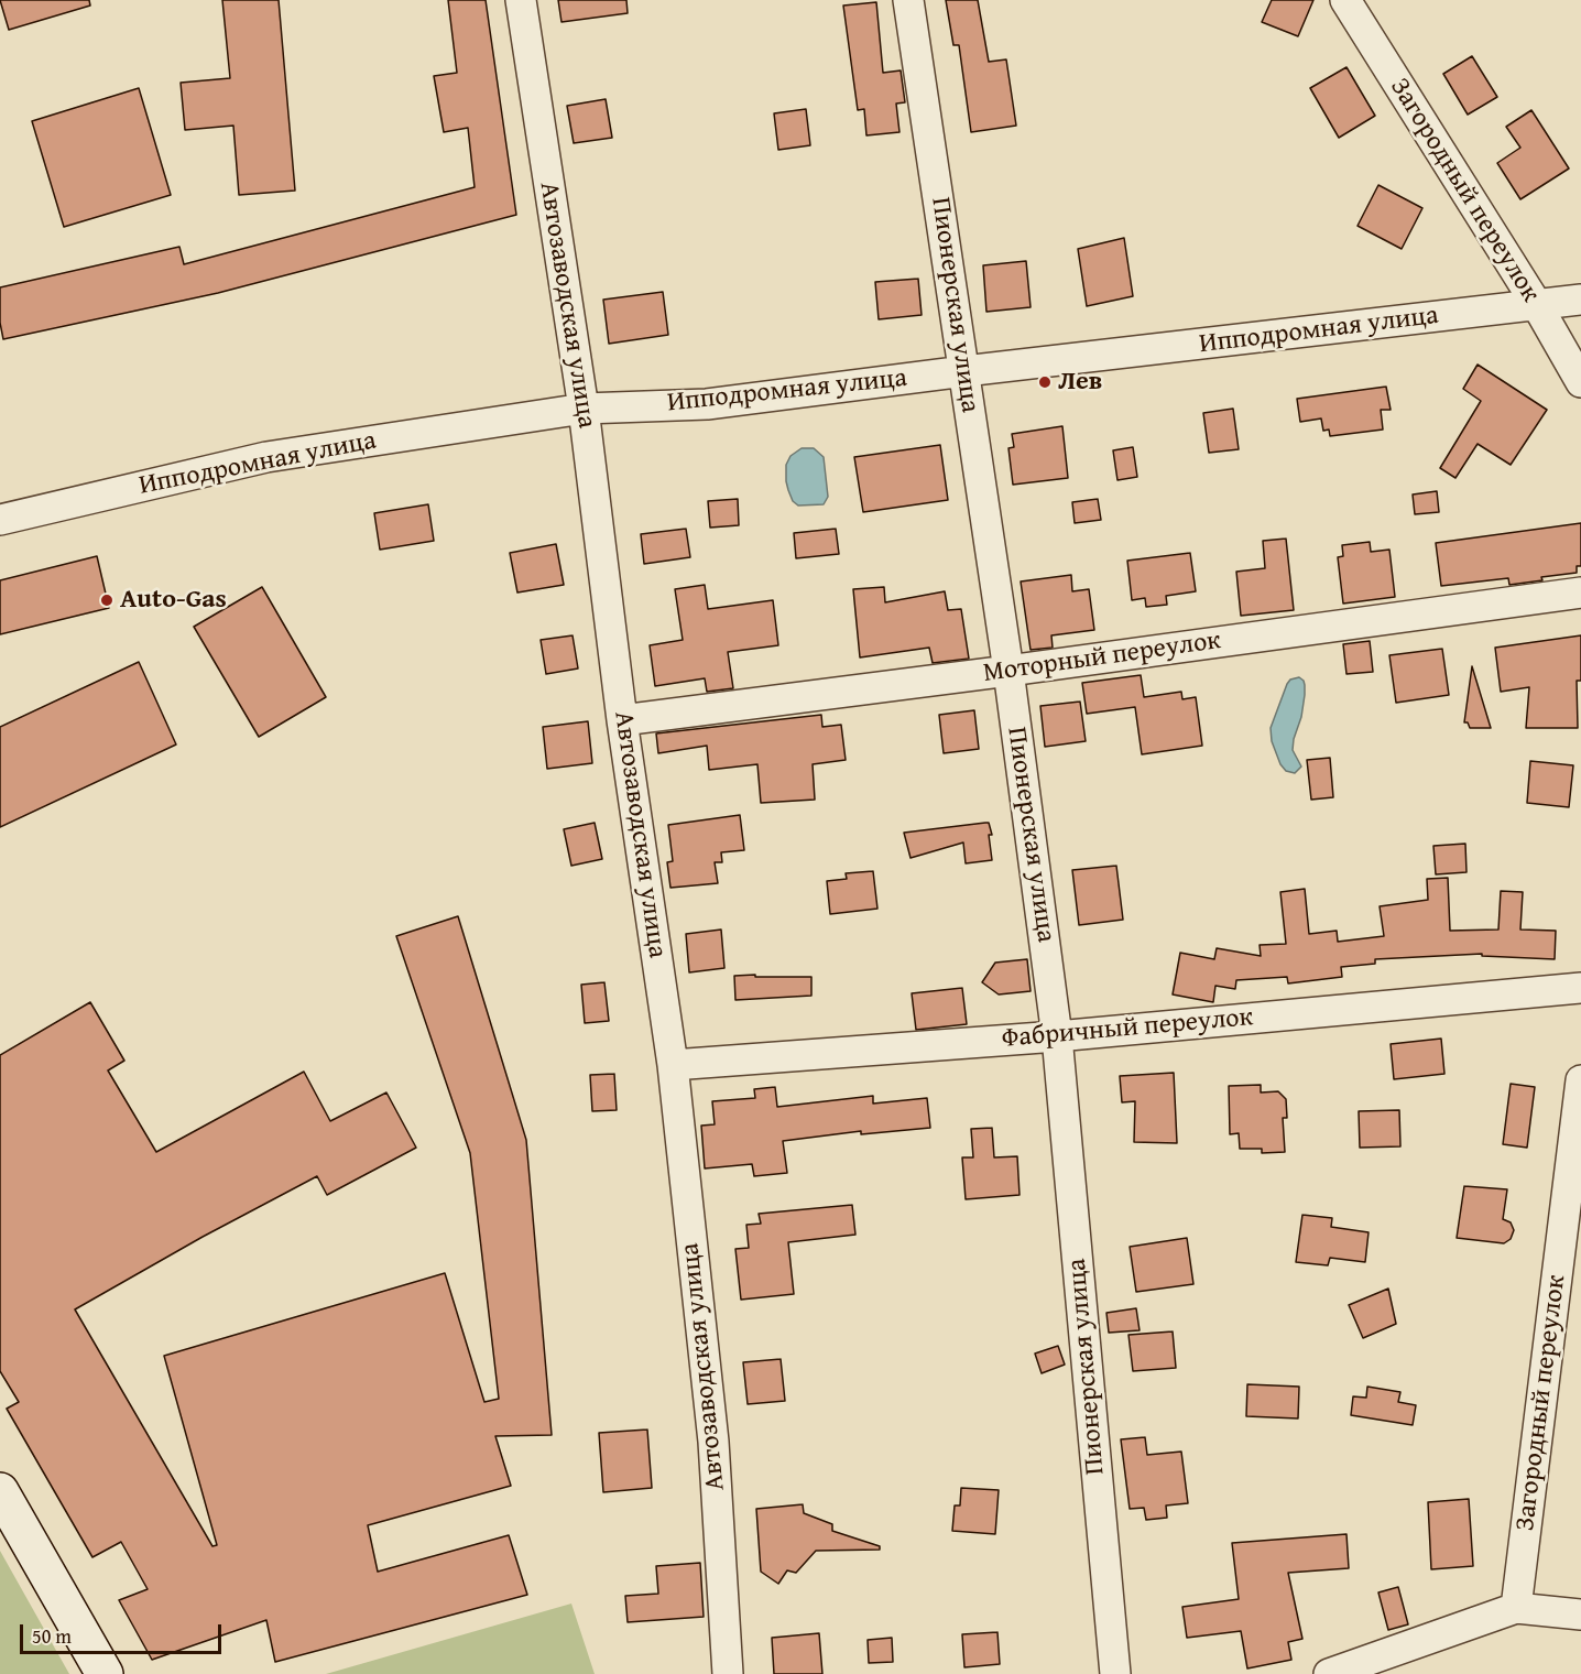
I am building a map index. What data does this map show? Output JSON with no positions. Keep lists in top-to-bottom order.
{
  "streets": {
    "street": [
      "Загородный переулок",
      "Автозаводская улица",
      "Пионерская улица",
      "Ипподромная улица",
      "Моторный переулок",
      "Фабричный переулок"
    ]
  },
  "crossings": [
    ["Загородный переулок", "Ипподромная улица"],
    ["Автозаводская улица", "Ипподромная улица"],
    ["Автозаводская улица", "Моторный переулок"],
    ["Автозаводская улица", "Фабричный переулок"],
    ["Пионерская улица", "Ипподромная улица"],
    ["Пионерская улица", "Моторный переулок"],
    ["Пионерская улица", "Фабричный переулок"]
  ],
  "places": ["Лев", "Auto-Gas"],
  "scale_bar": "50 m"
}
